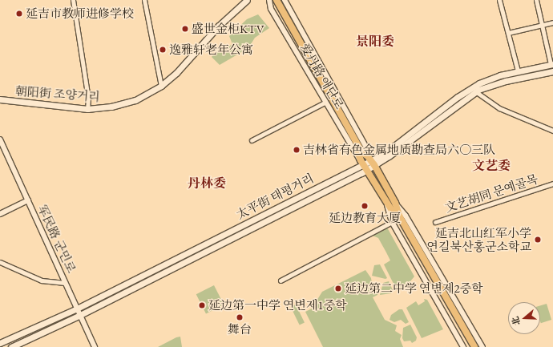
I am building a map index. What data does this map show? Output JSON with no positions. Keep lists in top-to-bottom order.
{
  "streets": {
    "main road": ["爱丹路 애단로", "朝阳街 조양거리", "太平街 태평거리"],
    "street": ["文艺胡同 문예골목", "军民路 군민로"]
  },
  "crossings": [
    ["爱丹路 애단로", "太平街 태평거리"],
    ["太平街 태평거리", "军民路 군민로"]
  ],
  "districts": ["景阳委", "文艺委", "丹林委"],
  "places": [
    "延吉市教师进修学校",
    "盛世金柜KTV",
    "逸雅轩老年公寓",
    "吉林省有色金属地质勘查局六〇三队",
    "延边教育大厦",
    "延吉北山红军小学 연길북산홍군소학교",
    "延边第二中学 연변제2중학",
    "延边第一中学 연변제1중학",
    "舞台"
  ],
  "north": "left"
}
